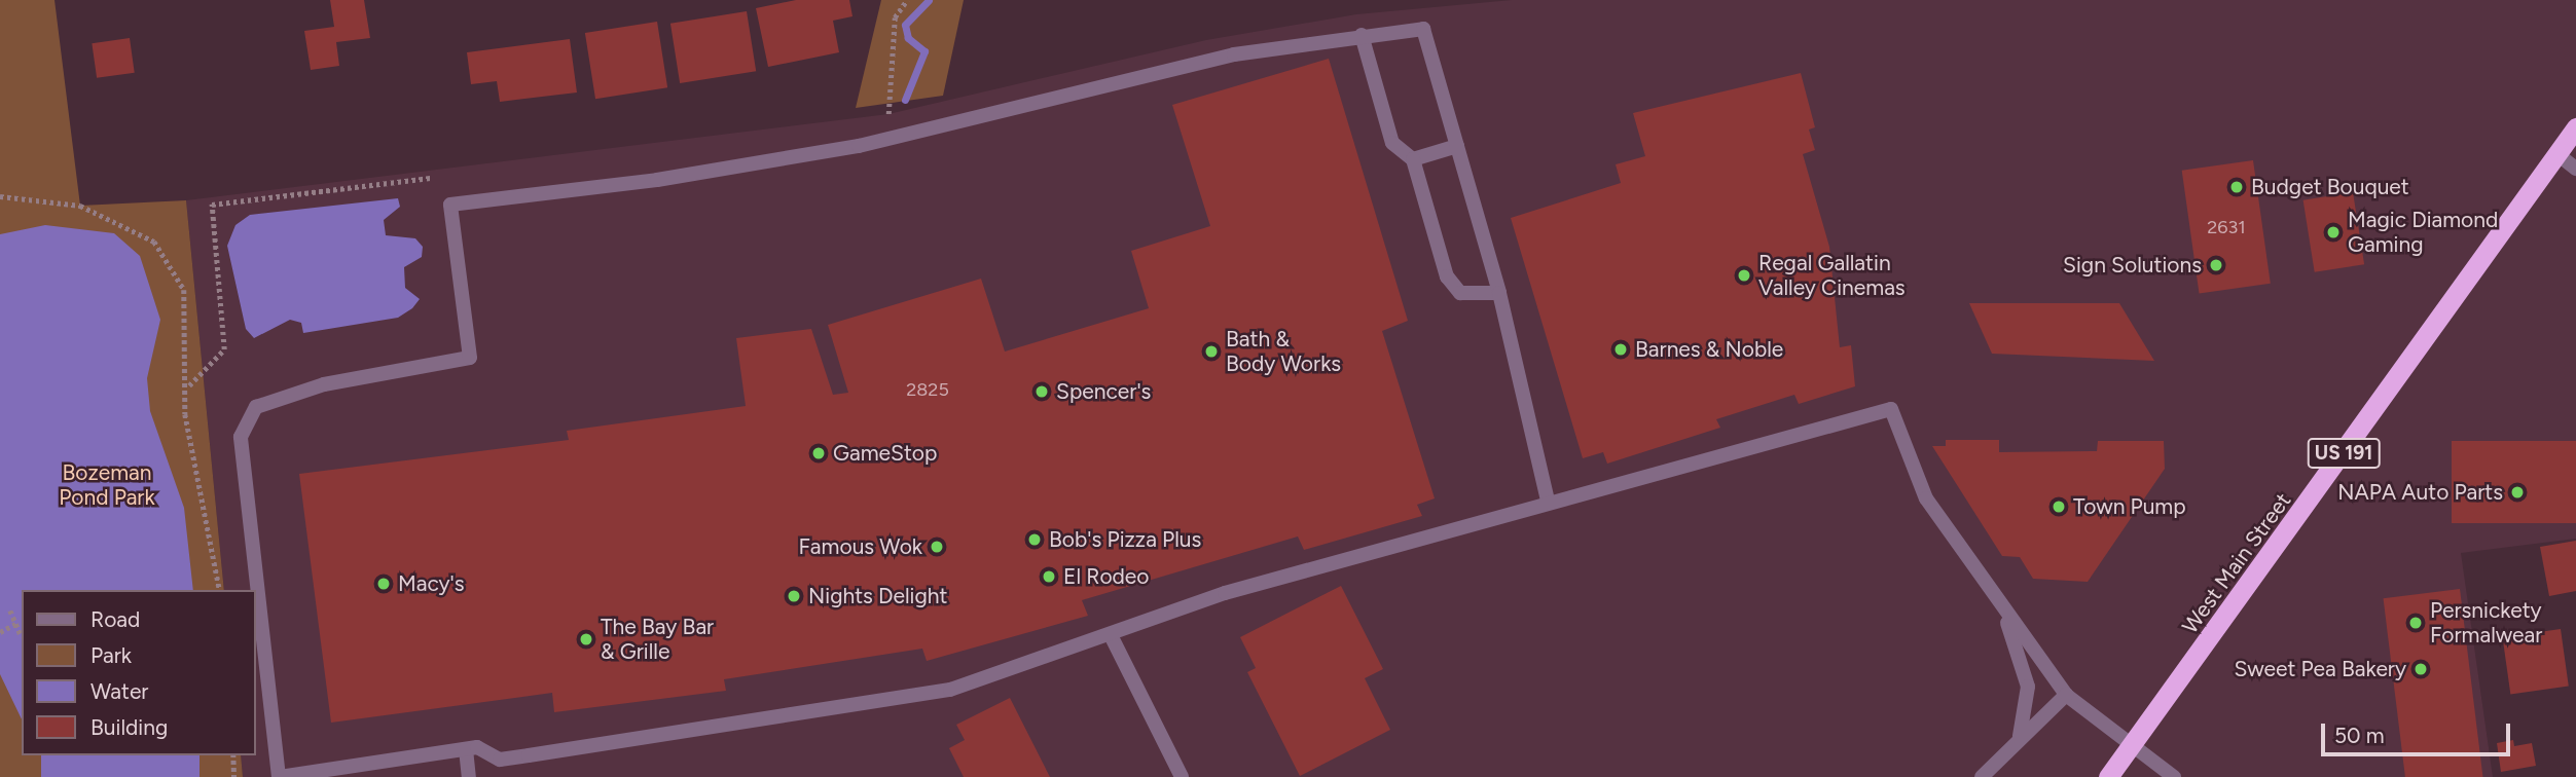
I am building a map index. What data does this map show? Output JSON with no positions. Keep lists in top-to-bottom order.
{
  "streets": {
    "highway": ["US 191", "West Main Street"]
  },
  "parks": ["Bozeman Pond Park"],
  "places": [
    "Budget Bouquet",
    "Magic Diamond Gaming",
    "Sign Solutions",
    "Regal Gallatin Valley Cinemas",
    "Barnes & Noble",
    "Bath & Body Works",
    "Spencer's",
    "GameStop",
    "NAPA Auto Parts",
    "Town Pump",
    "Bob's Pizza Plus",
    "Famous Wok",
    "El Rodeo",
    "Macy's",
    "Nights Delight",
    "Persnickety Formalwear",
    "The Bay Bar & Grille",
    "Sweet Pea Bakery"
  ],
  "house_numbers": ["2631", "2825"],
  "legend": [
    "Road",
    "Park",
    "Water",
    "Building"
  ],
  "scale_bar": "50 m"
}
